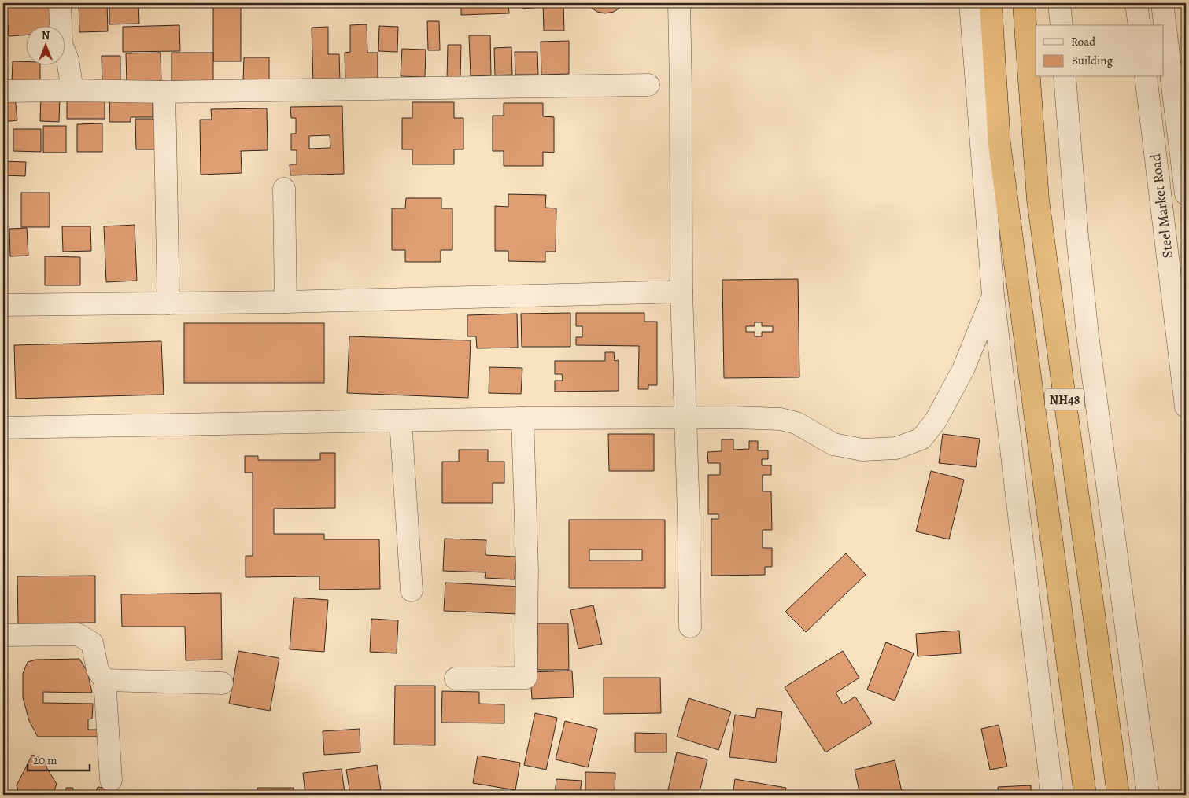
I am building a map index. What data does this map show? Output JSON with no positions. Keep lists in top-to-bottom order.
{
  "streets": {
    "highway": ["NH48"],
    "street": ["Steel Market Road"]
  },
  "legend": ["Road", "Building"],
  "scale_bar": "20 m",
  "north": "top"
}
